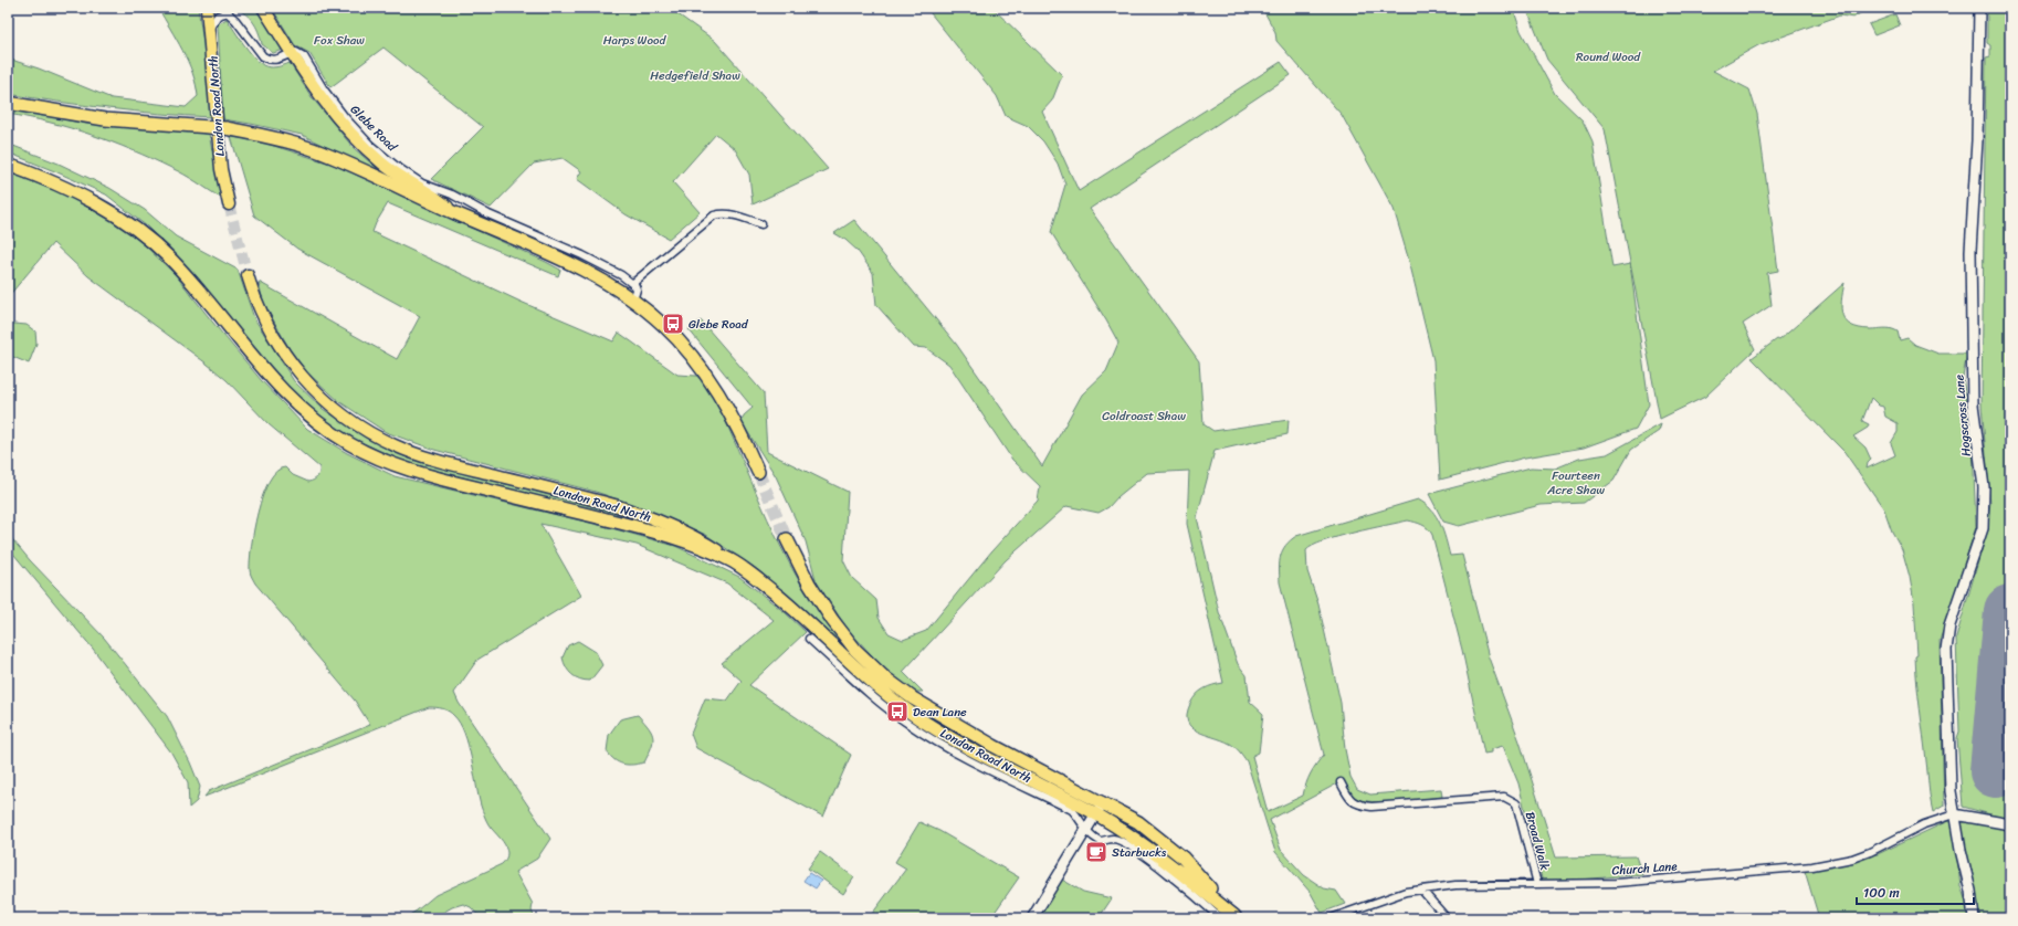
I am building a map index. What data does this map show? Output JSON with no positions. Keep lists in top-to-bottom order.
{
  "streets": {
    "highway": ["London Road North"],
    "street": [
      "Glebe Road",
      "Hogscross Lane",
      "Broad Walk",
      "Church Lane"
    ]
  },
  "crossings": [
    ["Hogscross Lane", "Church Lane"],
    ["Broad Walk", "Church Lane"]
  ],
  "parks": [
    "Fox Shaw",
    "Harps Wood",
    "Round Wood",
    "Hedgefield Shaw",
    "Coldroast Shaw",
    "Fourteen Acre Shaw"
  ],
  "places": {
    "bus stop": ["Glebe Road", "Dean Lane"],
    "cafe": ["Starbucks"]
  },
  "scale_bar": "100 m"
}
